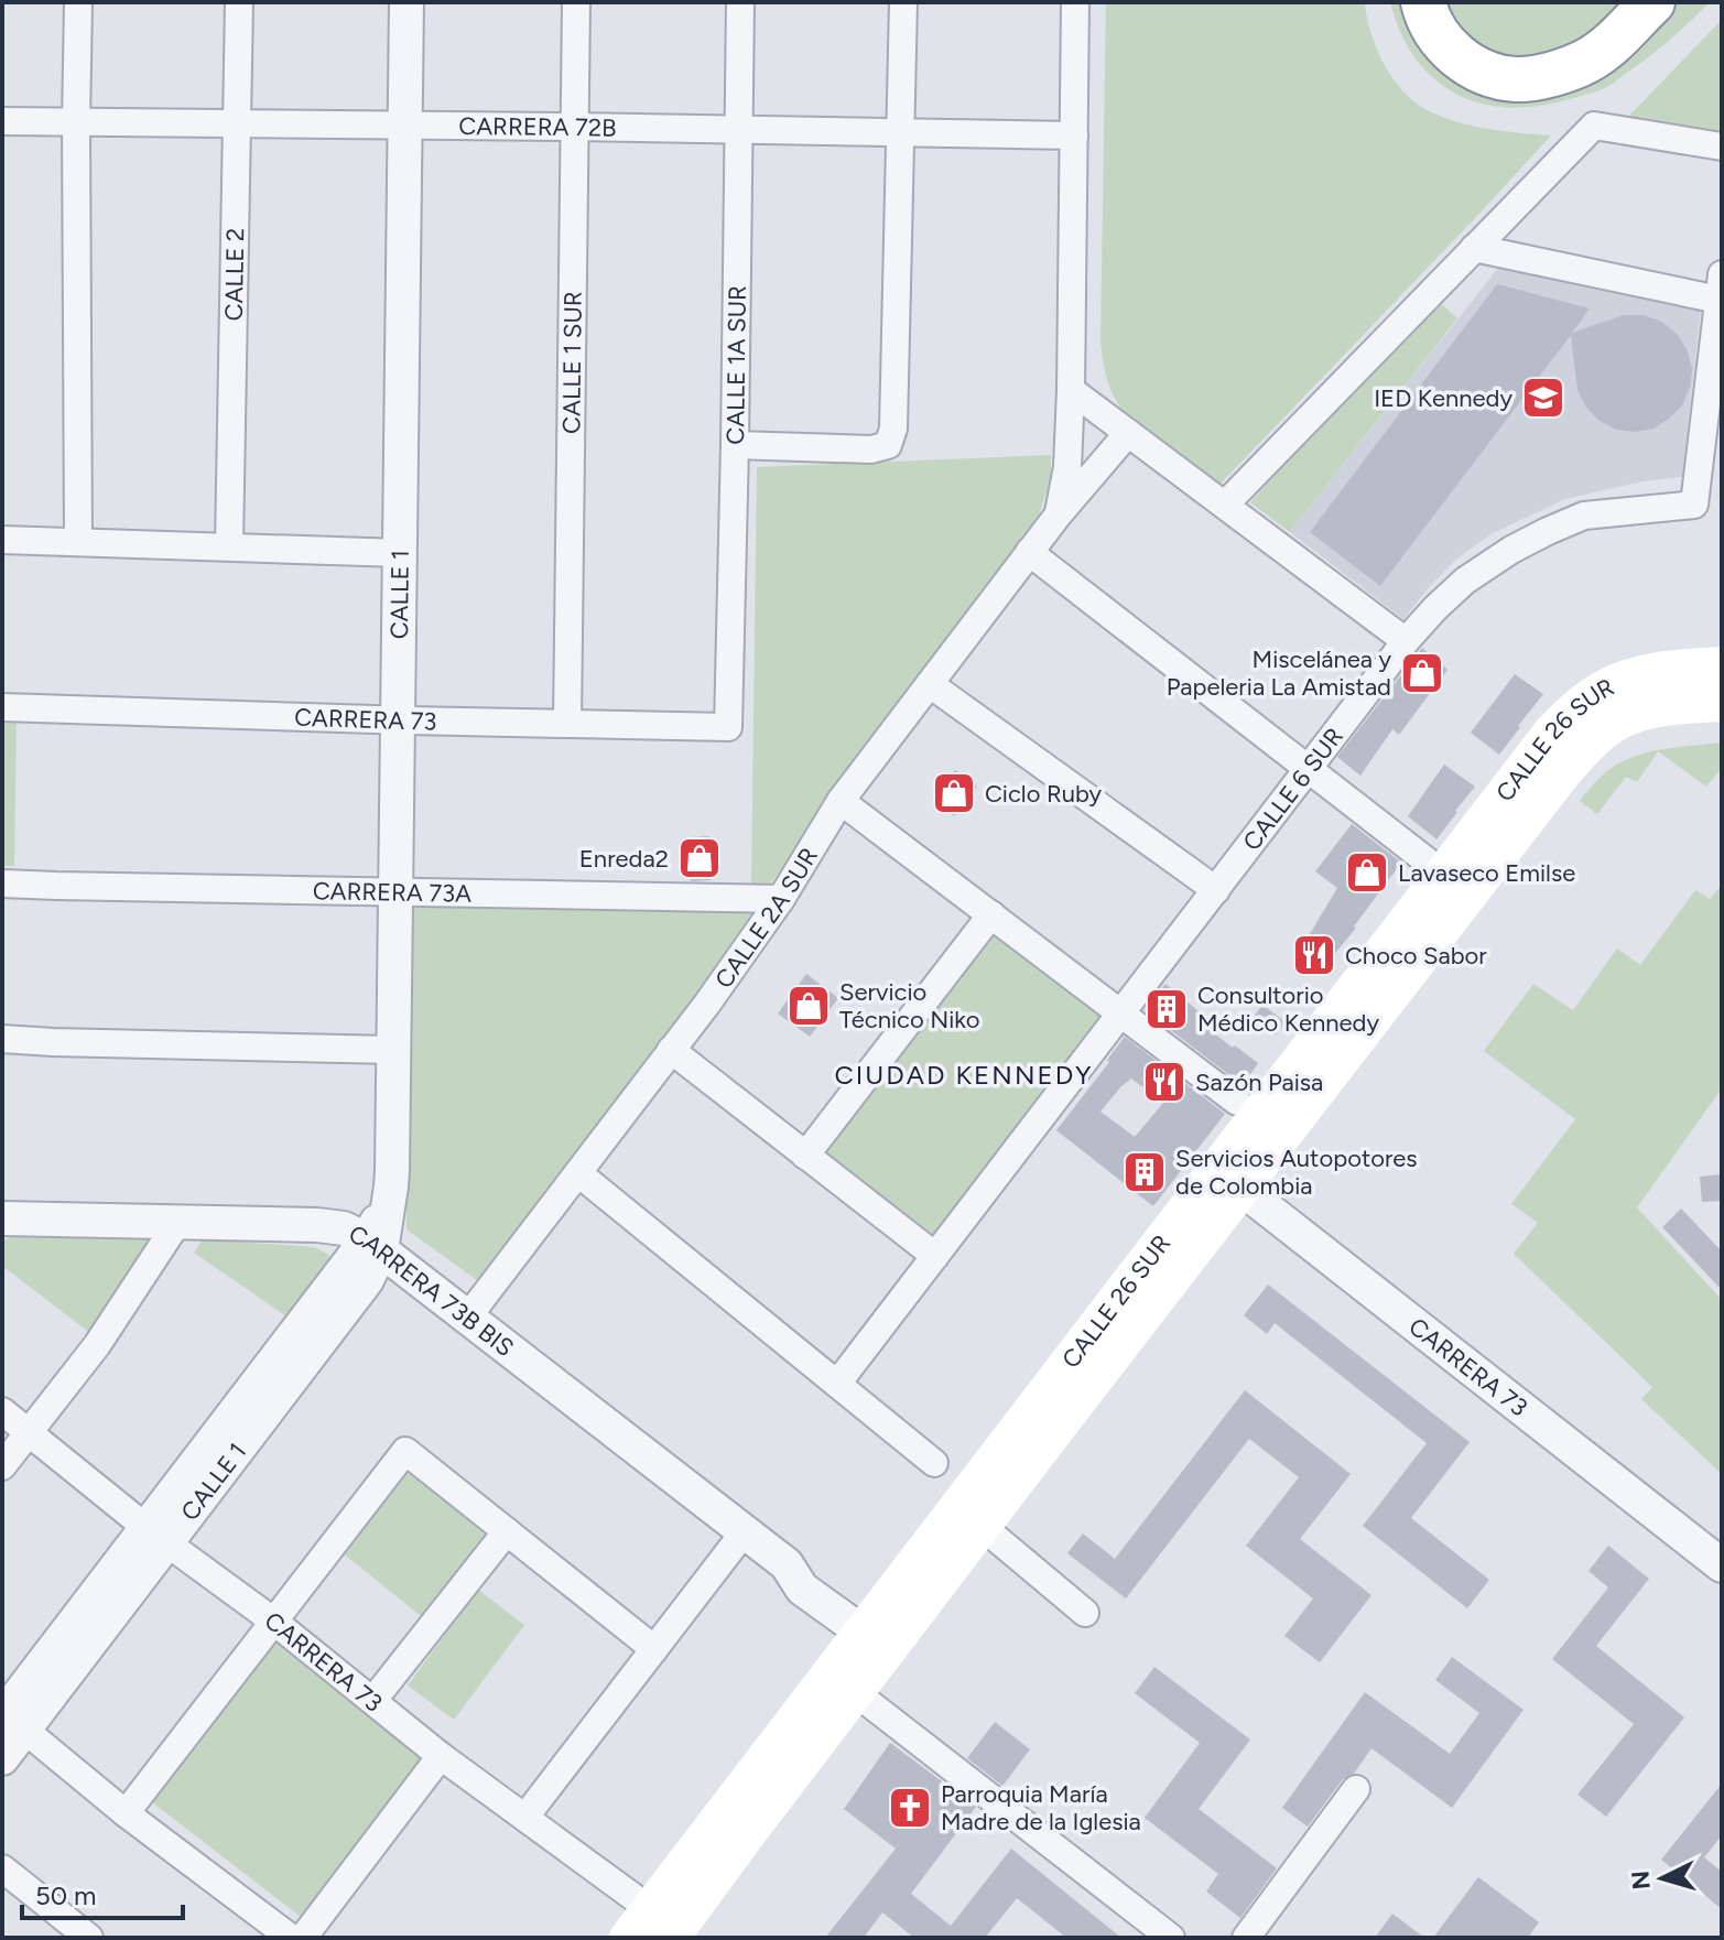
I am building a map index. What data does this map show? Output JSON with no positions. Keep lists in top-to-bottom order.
{
  "streets": {
    "main road": ["CALLE 26 SUR"],
    "street": [
      "CARRERA 72B",
      "CALLE 2",
      "CALLE 1 SUR",
      "CALLE 1A SUR",
      "CALLE 1",
      "CARRERA 73",
      "CALLE 6 SUR",
      "CARRERA 73A",
      "CALLE 2A SUR",
      "CARRERA 73B BIS"
    ]
  },
  "crossings": [
    ["CARRERA 72B", "CALLE 2"],
    ["CARRERA 72B", "CALLE 1 SUR"],
    ["CARRERA 72B", "CALLE 1A SUR"],
    ["CARRERA 72B", "CALLE 1"],
    ["CARRERA 72B", "CALLE 2A SUR"],
    ["CALLE 1 SUR", "CARRERA 73"],
    ["CALLE 1A SUR", "CARRERA 73"],
    ["CALLE 1", "CARRERA 73"],
    ["CALLE 1", "CARRERA 73A"],
    ["CALLE 1", "CARRERA 73B BIS"],
    ["CARRERA 73", "CALLE 26 SUR"],
    ["CALLE 26 SUR", "CARRERA 73B BIS"],
    ["CARRERA 73A", "CALLE 2A SUR"],
    ["CALLE 2A SUR", "CARRERA 73B BIS"]
  ],
  "districts": ["CIUDAD KENNEDY"],
  "places": {
    "school or university": ["IED Kennedy"],
    "shop": [
      "Miscelánea y Papeleria La Amistad",
      "Ciclo Ruby",
      "Enreda2",
      "Lavaseco Emilse",
      "Servicio Técnico Niko"
    ],
    "restaurant": ["Choco Sabor", "Sazón Paisa"],
    "building": ["Consultorio Médico Kennedy", "Servicios Autopotores de Colombia"],
    "church": ["Parroquia María Madre de la Iglesia"]
  },
  "scale_bar": "50 m",
  "north": "left"
}
